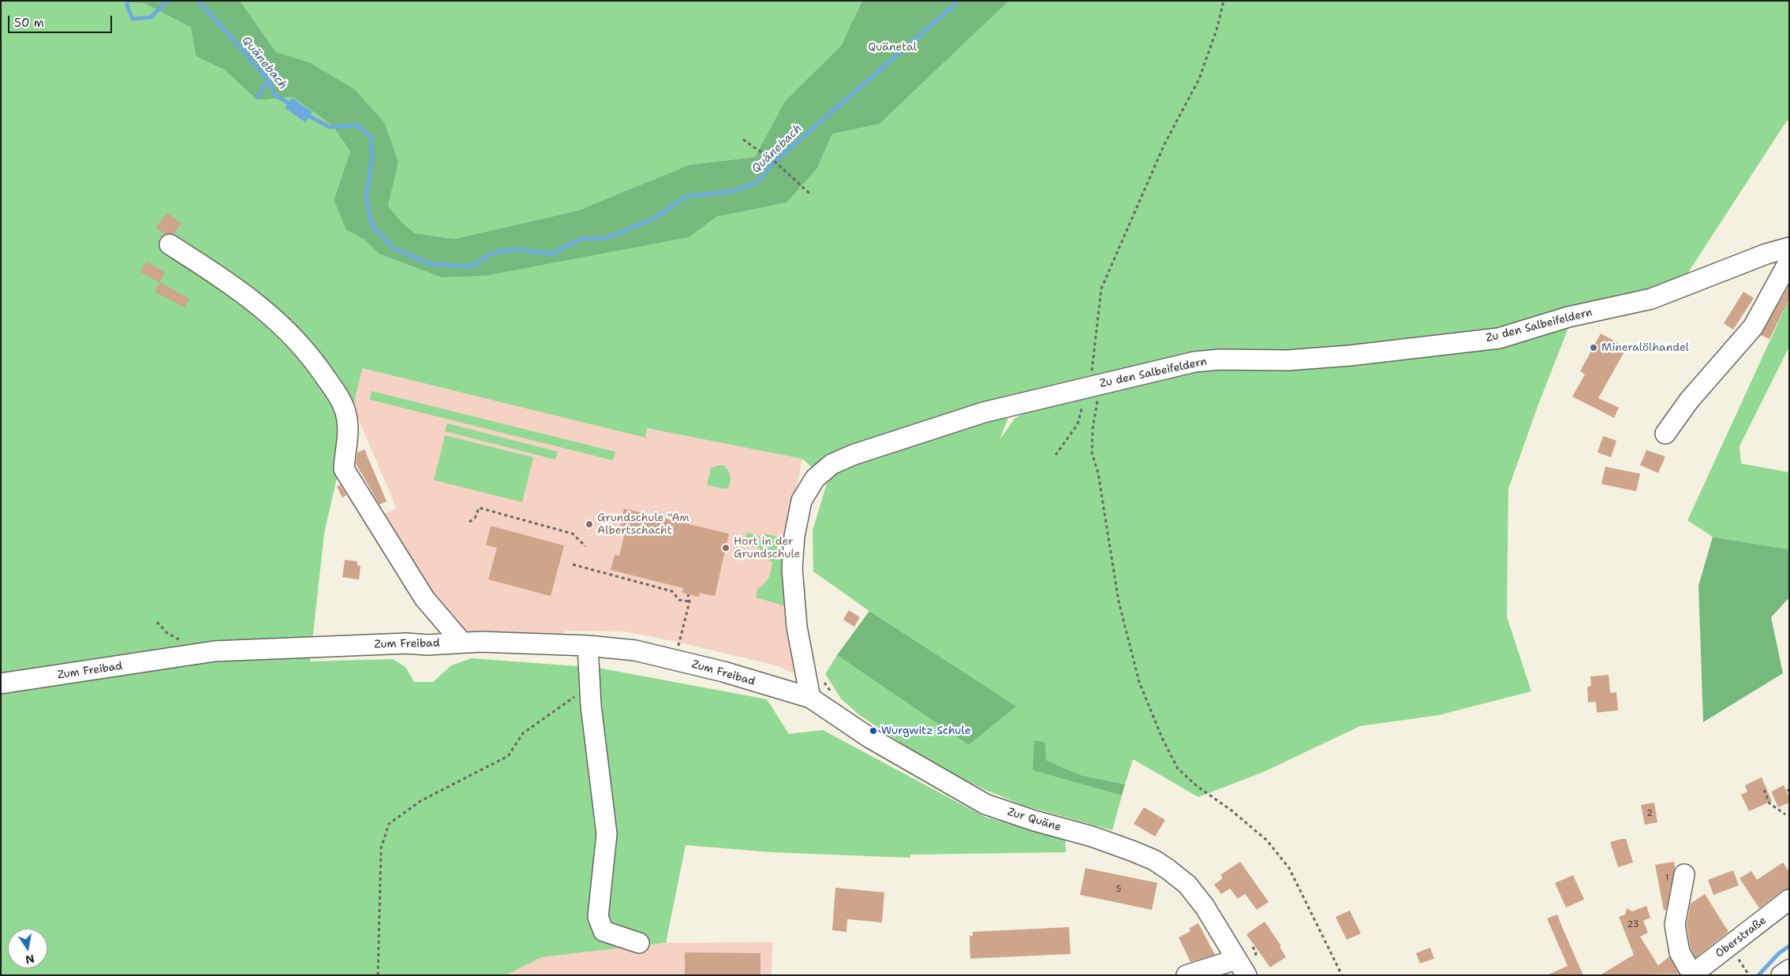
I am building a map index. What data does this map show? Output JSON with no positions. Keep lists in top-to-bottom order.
{
  "streets": {
    "street": [
      "Zu den Salbeifeldern",
      "Zum Freibad",
      "Zur Quäne",
      "Oberstraße"
    ]
  },
  "crossings": [
    ["Zu den Salbeifeldern", "Zum Freibad"],
    ["Zu den Salbeifeldern", "Zur Quäne"],
    ["Zum Freibad", "Zur Quäne"]
  ],
  "water": ["Quänebach"],
  "parks": ["Quänetal"],
  "places": [
    "Mineralölhandel",
    "Grundschule \"Am Albertschacht",
    "Hort in der Grundschule",
    "Wurgwitz Schule"
  ],
  "house_numbers": [
    "2",
    "1",
    "5",
    "23"
  ],
  "scale_bar": "50 m",
  "north": "bottom"
}
